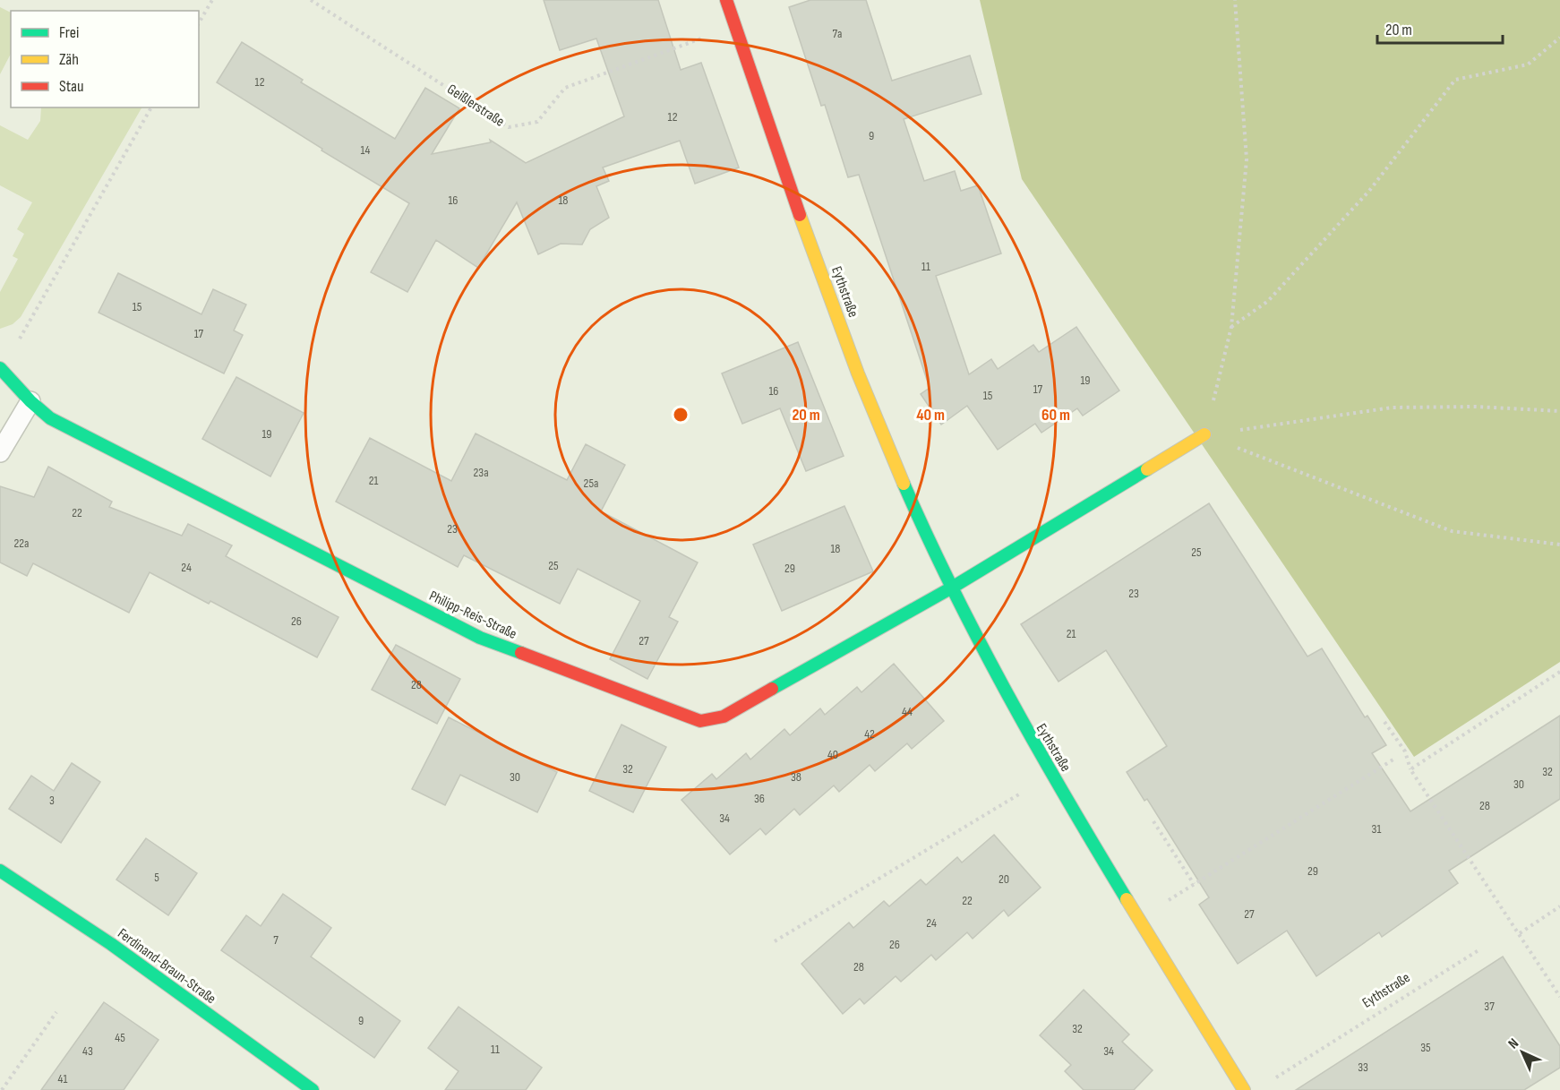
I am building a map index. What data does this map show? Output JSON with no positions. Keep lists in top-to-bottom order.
{
  "streets": {
    "street": ["Eythstraße", "Philipp-Reis-Straße", "Ferdinand-Braun-Straße"],
    "path": ["Geißlerstraße"]
  },
  "crossings": [
    ["Geißlerstraße", "Eythstraße"],
    ["Eythstraße", "Philipp-Reis-Straße"]
  ],
  "house_numbers": [
    "7a",
    "12",
    "12",
    "9",
    "14",
    "16",
    "18",
    "11",
    "15",
    "17",
    "19",
    "17",
    "16",
    "15",
    "19",
    "23a",
    "21",
    "25a",
    "22",
    "23",
    "22a",
    "18",
    "25",
    "25",
    "24",
    "29",
    "23",
    "26",
    "21",
    "27",
    "28",
    "44",
    "42",
    "40",
    "32",
    "32",
    "30",
    "38",
    "30",
    "36",
    "3",
    "28",
    "34",
    "31",
    "29",
    "5",
    "20",
    "22",
    "27",
    "24",
    "7",
    "26",
    "28",
    "37",
    "9",
    "32",
    "45",
    "35",
    "11",
    "43",
    "34",
    "33",
    "41"
  ],
  "legend": ["Frei", "Zäh", "Stau"],
  "scale_bar": "20 m",
  "north": "top left",
  "rings": ["20 m", "40 m", "60 m"]
}
